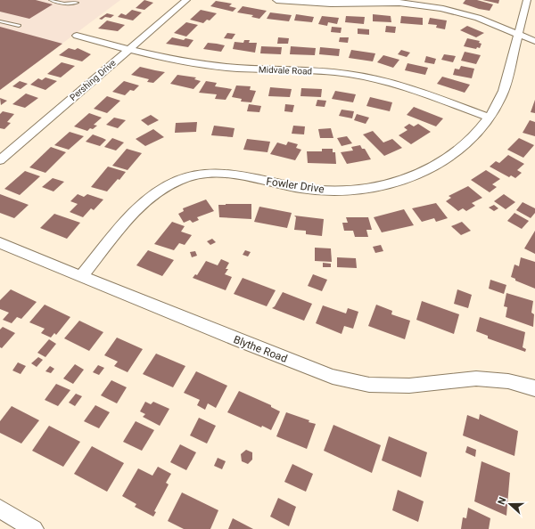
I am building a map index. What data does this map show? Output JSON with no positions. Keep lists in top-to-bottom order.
{
  "streets": {
    "street": [
      "Midvale Road",
      "Pershing Drive",
      "Fowler Drive",
      "Blythe Road"
    ]
  },
  "crossings": [
    ["Midvale Road", "Pershing Drive"],
    ["Midvale Road", "Fowler Drive"],
    ["Fowler Drive", "Blythe Road"]
  ],
  "north": "left"
}
